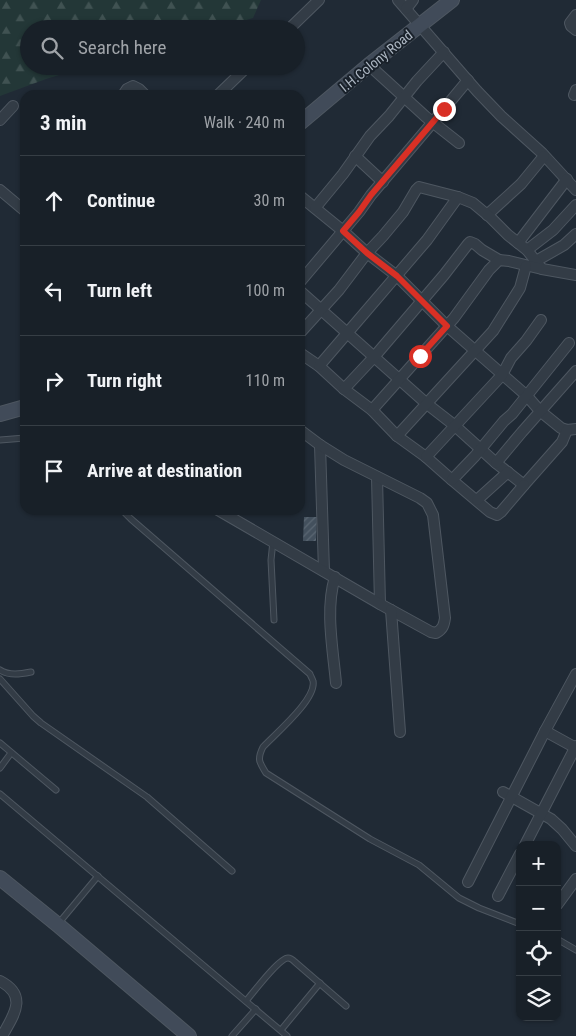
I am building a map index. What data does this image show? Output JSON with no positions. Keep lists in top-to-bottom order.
{
  "streets": {
    "street": ["I.H.Colony Road"]
  },
  "page": {
    "search": "Search here",
    "heading": ["3 min", "Walk · 240 m"],
    "list": [
      ["Continue", "30 m"],
      ["Turn left", "100 m"],
      ["Turn right", "110 m"],
      "Arrive at destination"
    ],
    "map_buttons": ["+", "−"]
  }
}
